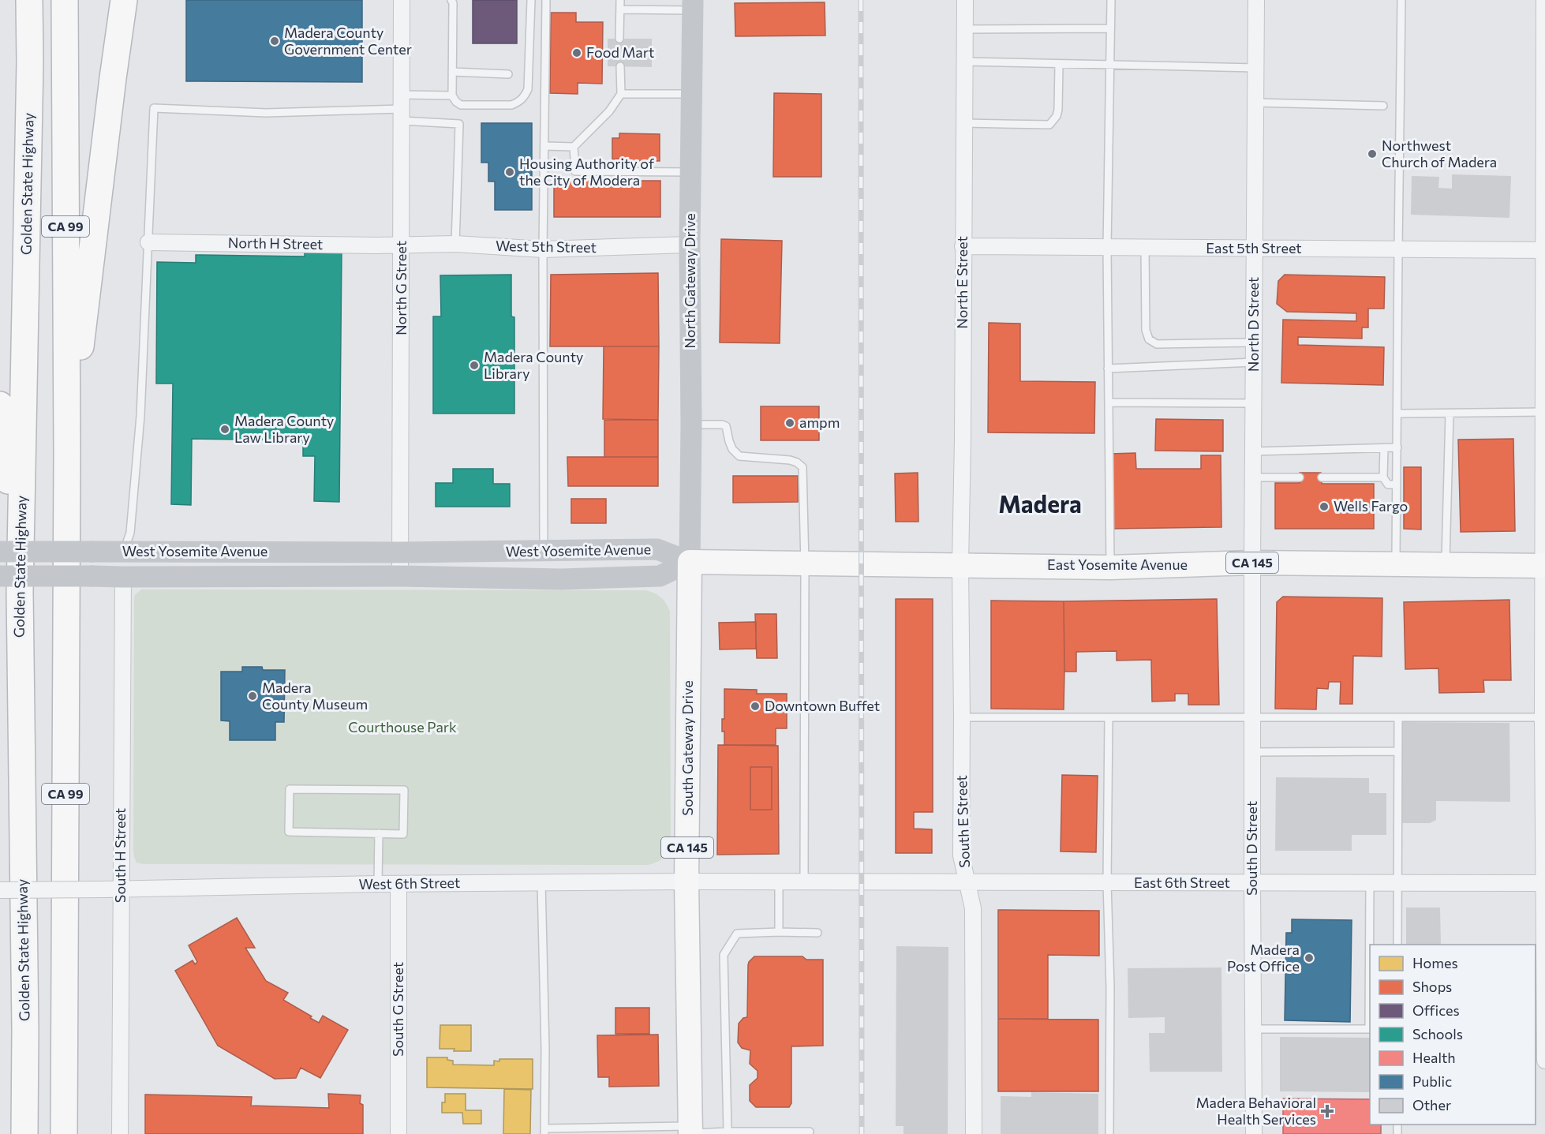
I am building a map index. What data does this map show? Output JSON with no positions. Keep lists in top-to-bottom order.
{
  "streets": {
    "highway": ["Golden State Highway", "CA 99"],
    "main road": [
      "North Gateway Drive",
      "West Yosemite Avenue",
      "CA 145",
      "East Yosemite Avenue",
      "South Gateway Drive"
    ],
    "street": [
      "North H Street",
      "West 5th Street",
      "East 5th Street",
      "North E Street",
      "North G Street",
      "North D Street",
      "South E Street",
      "South D Street",
      "South H Street",
      "East 6th Street",
      "West 6th Street",
      "South G Street"
    ]
  },
  "crossings": [
    ["Golden State Highway", "West Yosemite Avenue"],
    ["North H Street", "West 5th Street"],
    ["North H Street", "North G Street"],
    ["West 5th Street", "North Gateway Drive"],
    ["West 5th Street", "North G Street"],
    ["East 5th Street", "North E Street"],
    ["East 5th Street", "North D Street"],
    ["North Gateway Drive", "West Yosemite Avenue"],
    ["North Gateway Drive", "East Yosemite Avenue"],
    ["North Gateway Drive", "South Gateway Drive"],
    ["North E Street", "East Yosemite Avenue"],
    ["North E Street", "South E Street"],
    ["North G Street", "West Yosemite Avenue"],
    ["North D Street", "East Yosemite Avenue"],
    ["North D Street", "South D Street"],
    ["West Yosemite Avenue", "East Yosemite Avenue"],
    ["West Yosemite Avenue", "South Gateway Drive"],
    ["West Yosemite Avenue", "South H Street"],
    ["East Yosemite Avenue", "South Gateway Drive"],
    ["East Yosemite Avenue", "South E Street"],
    ["East Yosemite Avenue", "South D Street"],
    ["South Gateway Drive", "West 6th Street"],
    ["South E Street", "East 6th Street"],
    ["South D Street", "East 6th Street"],
    ["South H Street", "West 6th Street"],
    ["East 6th Street", "West 6th Street"],
    ["West 6th Street", "South G Street"]
  ],
  "districts": ["Madera"],
  "parks": ["Courthouse Park"],
  "places": {
    "other": [
      "Madera County Government Center",
      "Food Mart",
      "Northwest Church of Madera",
      "Housing Authority of the City of Modera",
      "Madera County Library",
      "ampm",
      "Madera County Law Library",
      "Wells Fargo",
      "Madera County Museum",
      "Downtown Buffet",
      "Madera Post Office"
    ],
    "health": ["Madera Behavioral Health Services"]
  },
  "legend": [
    "Homes",
    "Shops",
    "Offices",
    "Schools",
    "Health",
    "Public",
    "Other"
  ]
}
